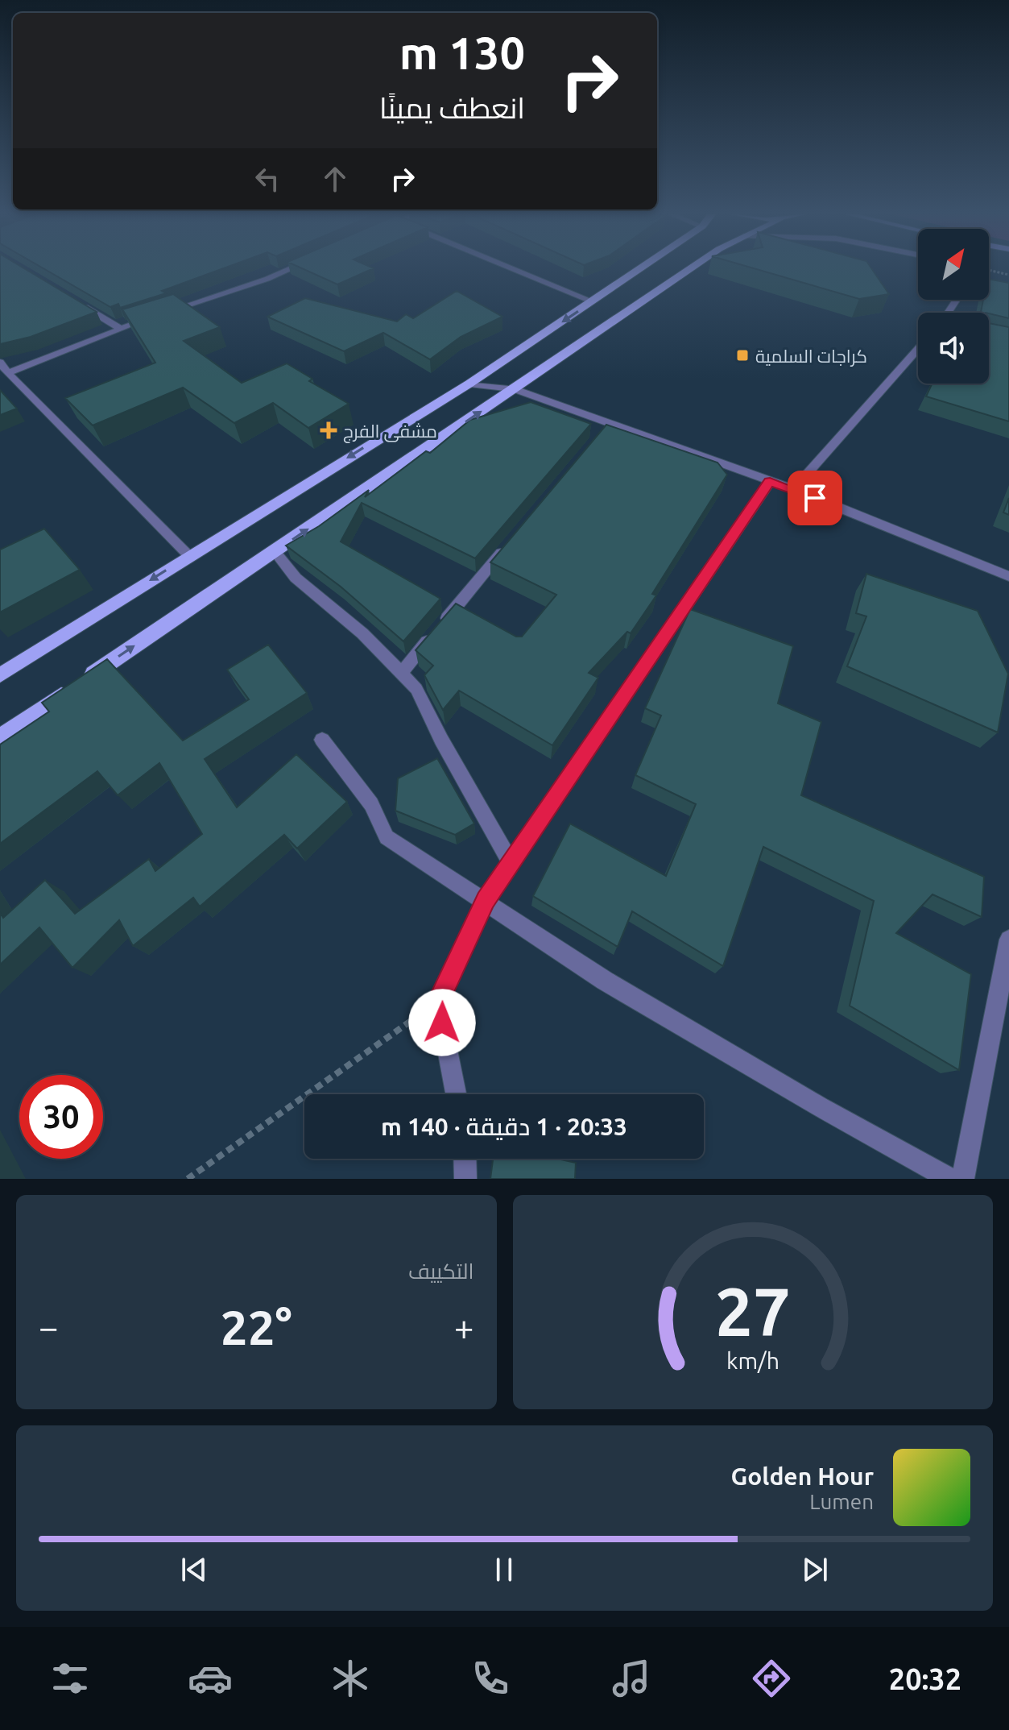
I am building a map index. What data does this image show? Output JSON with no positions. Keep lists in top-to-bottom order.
{
  "places": {
    "transit": ["كراجات السلمية"],
    "health": ["مشفى الفرج"]
  },
  "north": "top right",
  "page": {
    "turn": ["130 m", "انعطف يمينًا"],
    "limit": "30",
    "trip": "20:33 · 1 دقيقة · 140 m",
    "tile": "التكييف",
    "heat": ["−", "22°", "+"],
    "song": ["Golden Hour", "Lumen"],
    "tabs": "20:32",
    "gauge": ["27", "km/h"]
  }
}
